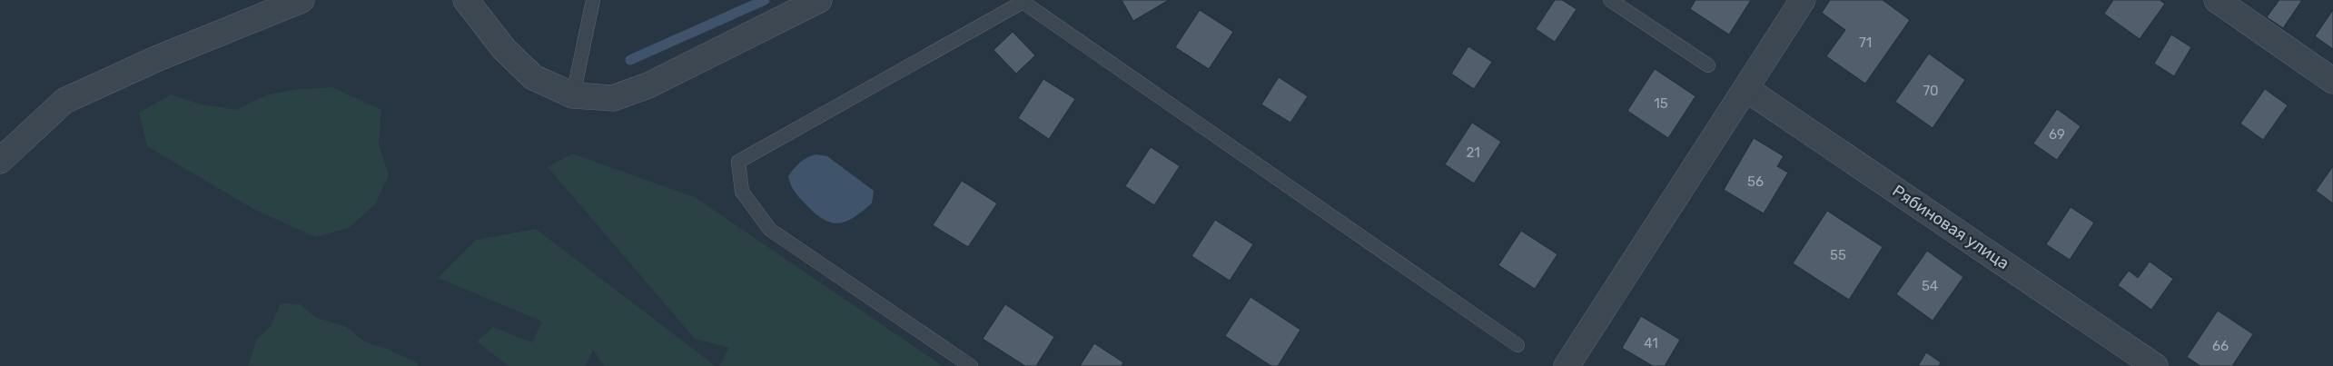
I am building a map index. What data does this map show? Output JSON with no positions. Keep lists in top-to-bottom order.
{
  "streets": {
    "street": ["Рябиновая улица"]
  },
  "house_numbers": [
    "71",
    "70",
    "15",
    "69",
    "21",
    "56",
    "55",
    "54",
    "41",
    "66"
  ]
}
